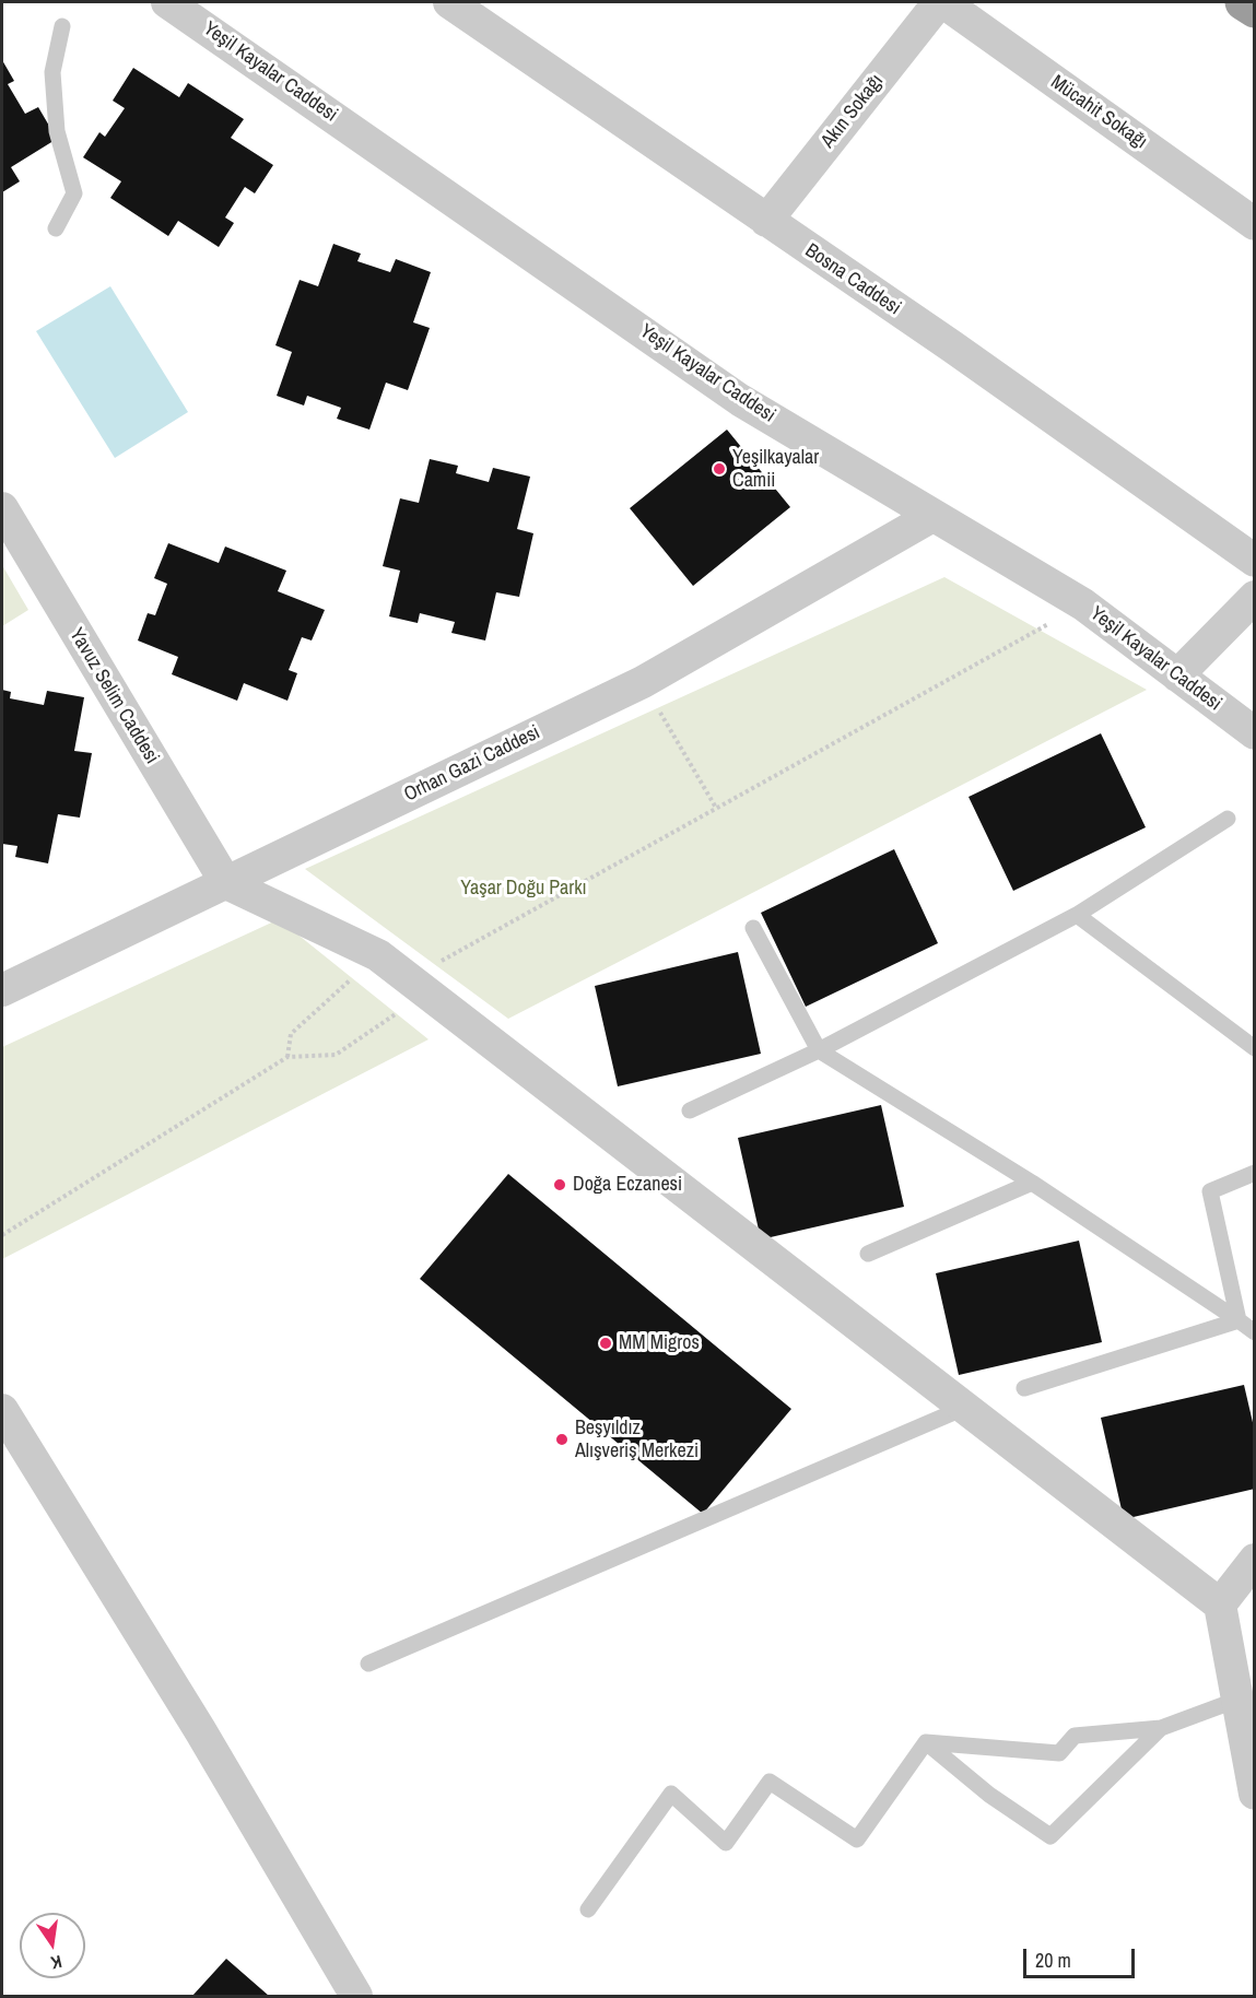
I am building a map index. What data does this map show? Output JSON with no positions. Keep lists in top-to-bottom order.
{
  "streets": {
    "street": [
      "Yeşil Kayalar Caddesi",
      "Akın Sokağı",
      "Mücahit Sokağı",
      "Bosna Caddesi",
      "Yavuz Selim Caddesi",
      "Orhan Gazi Caddesi"
    ]
  },
  "crossings": [
    ["Yeşil Kayalar Caddesi", "Orhan Gazi Caddesi"],
    ["Akın Sokağı", "Mücahit Sokağı"],
    ["Akın Sokağı", "Bosna Caddesi"],
    ["Yavuz Selim Caddesi", "Orhan Gazi Caddesi"]
  ],
  "parks": ["Yaşar Doğu Parkı"],
  "places": [
    "Yeşilkayalar Camii",
    "Doğa Eczanesi",
    "MM Migros",
    "Beşyıldız Alışveriş Merkezi"
  ],
  "scale_bar": "20 m",
  "north": "bottom"
}
